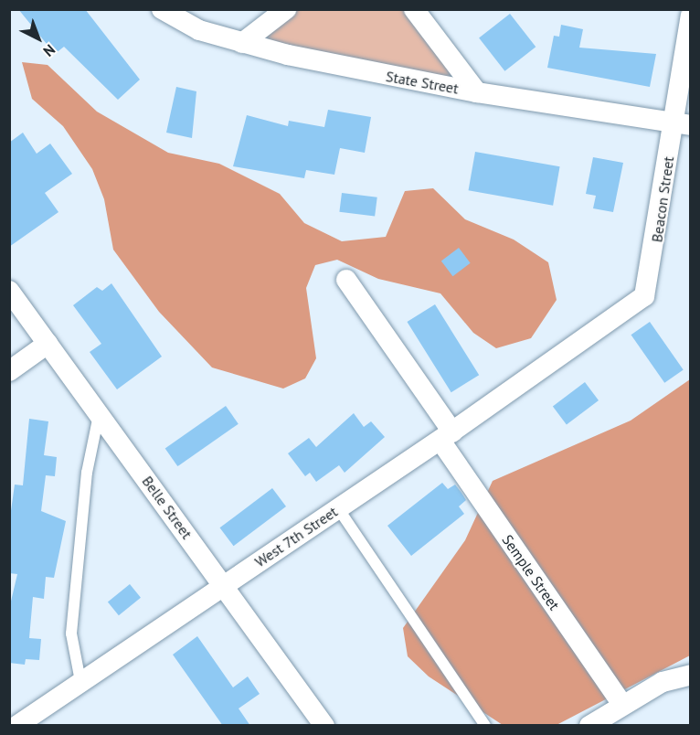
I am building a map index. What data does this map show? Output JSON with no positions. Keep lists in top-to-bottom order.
{
  "streets": {
    "street": [
      "State Street",
      "Beacon Street",
      "Belle Street",
      "West 7th Street",
      "Semple Street"
    ]
  },
  "crossings": [
    ["State Street", "Beacon Street"],
    ["Beacon Street", "West 7th Street"],
    ["Belle Street", "West 7th Street"],
    ["West 7th Street", "Semple Street"]
  ],
  "north": "bottom right"
}
